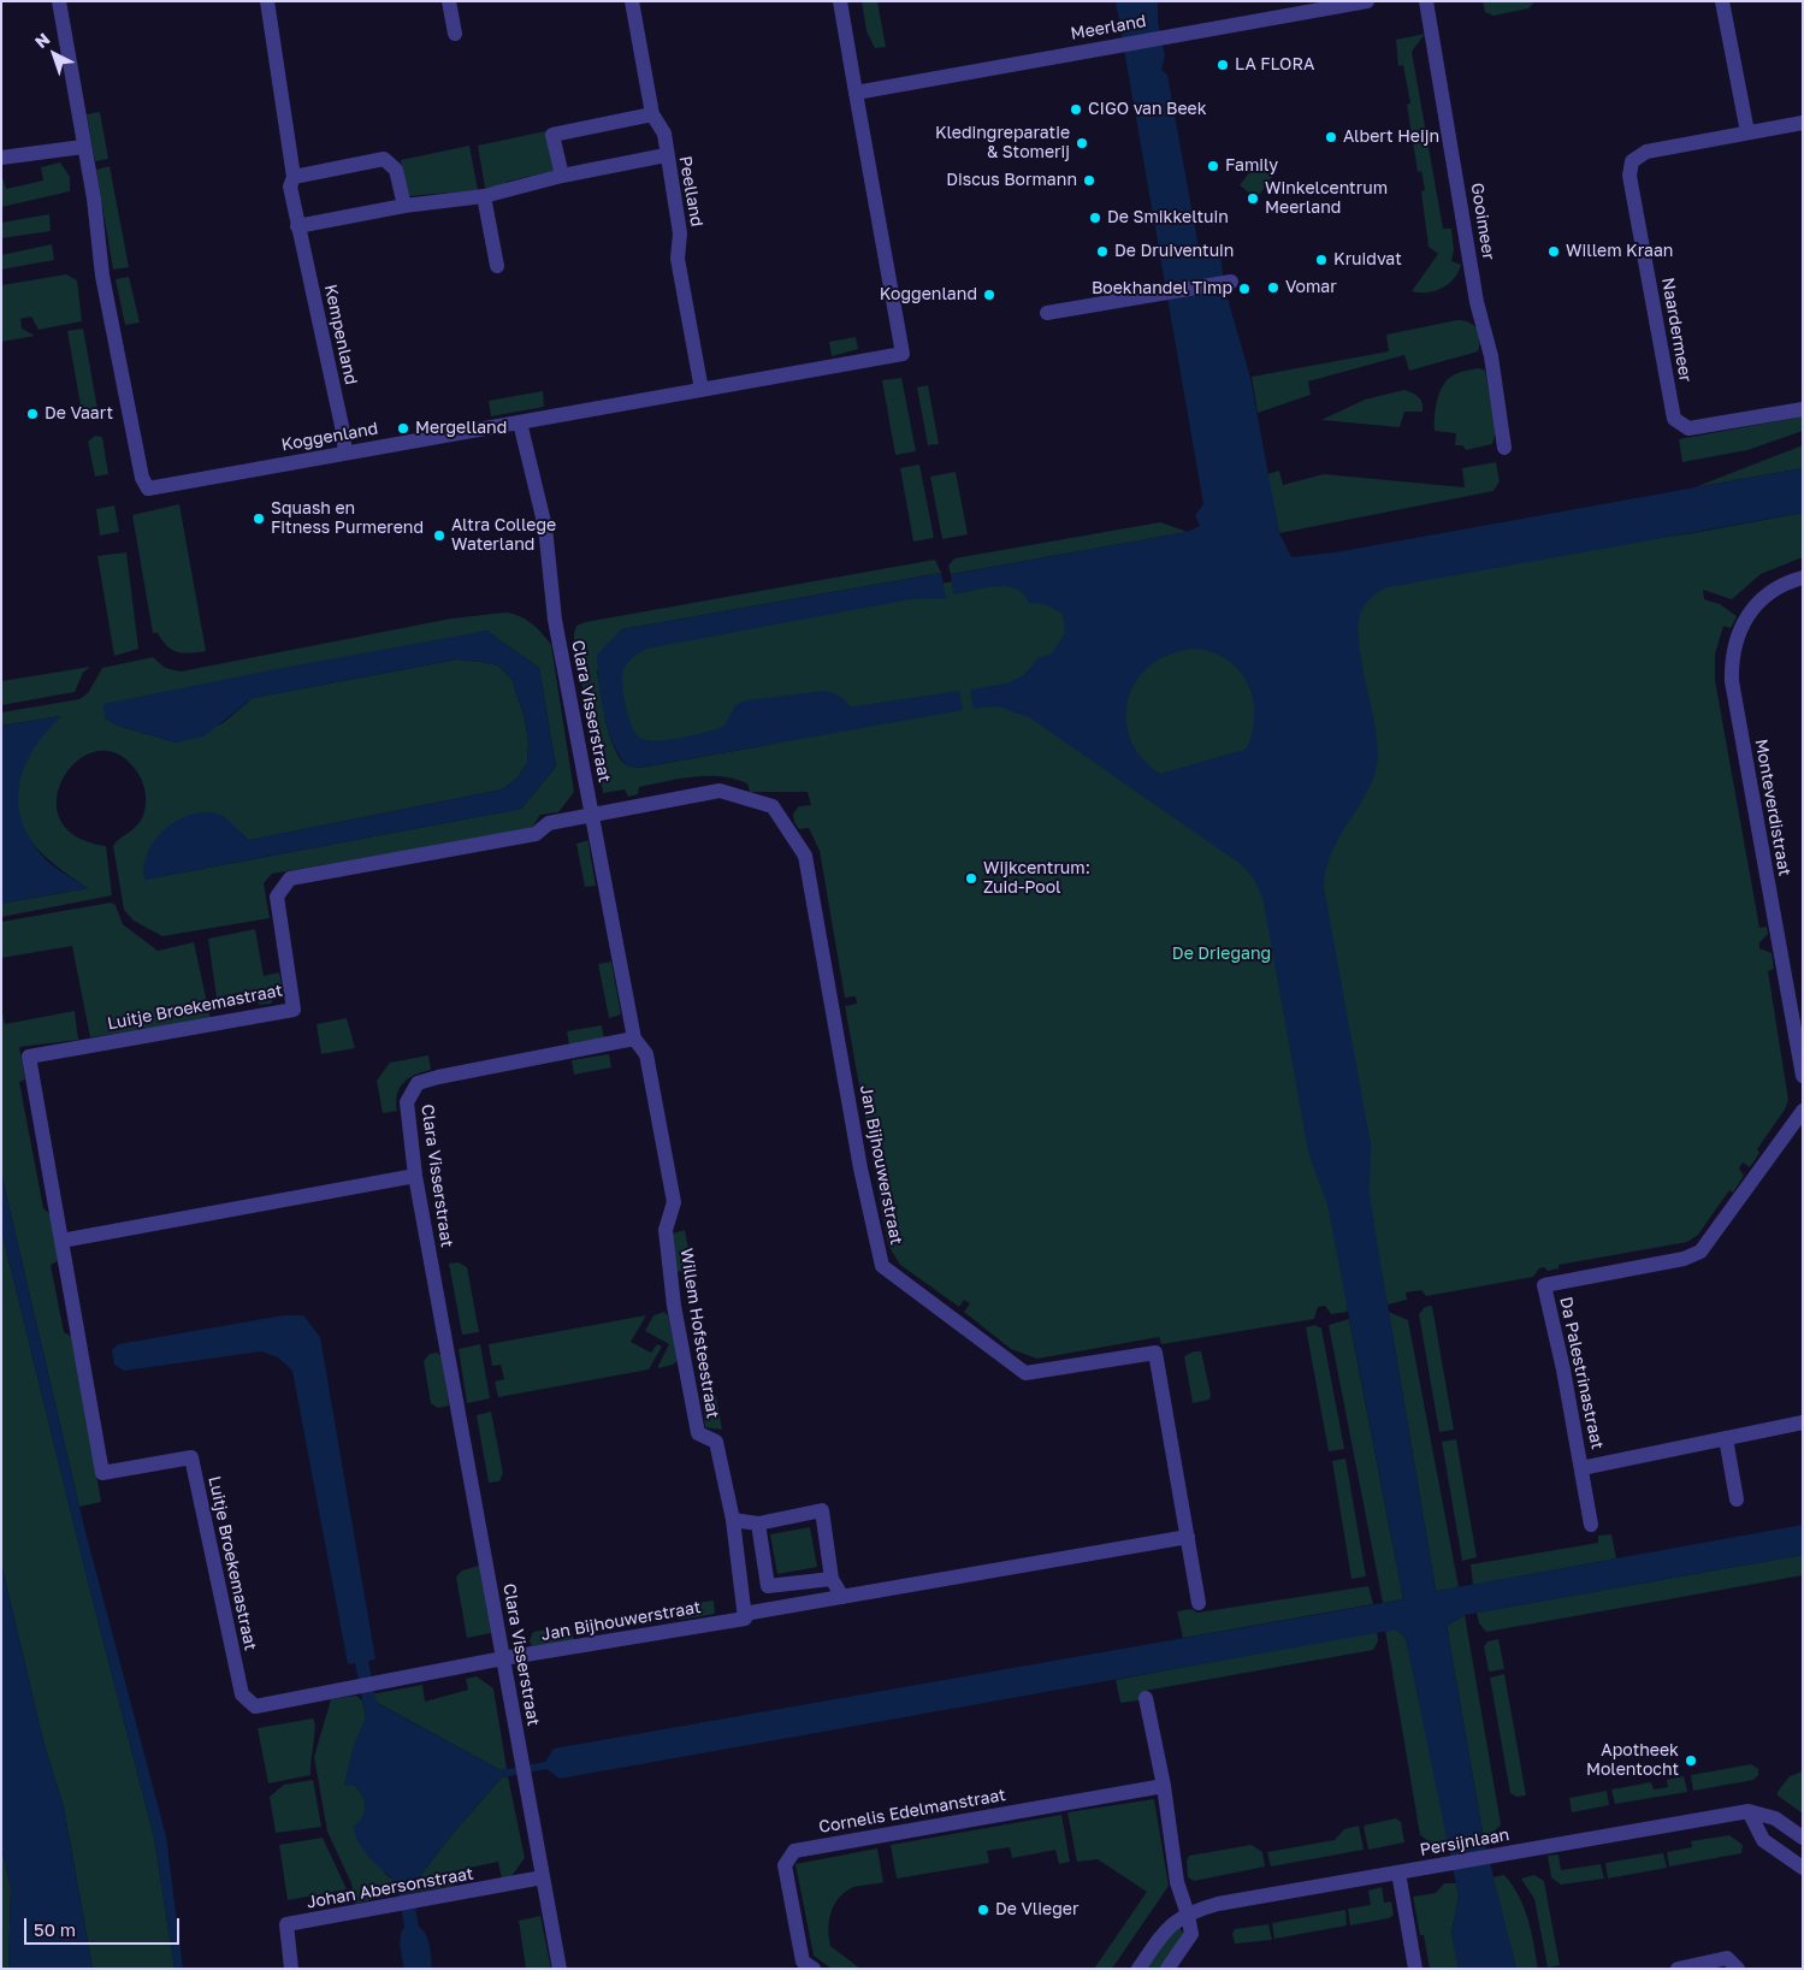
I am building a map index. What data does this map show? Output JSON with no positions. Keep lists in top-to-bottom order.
{
  "streets": {
    "street": [
      "Meerland",
      "Peelland",
      "Gooimeer",
      "Naardermeer",
      "Kempenland",
      "Koggenland",
      "Clara Visserstraat",
      "Monteverdistraat",
      "Luitje Broekemastraat",
      "Jan Bijhouwerstraat",
      "Willem Hofsteestraat",
      "Da Palestrinastraat",
      "Cornelis Edelmanstraat",
      "Persijnlaan",
      "Johan Abersonstraat"
    ]
  },
  "crossings": [
    ["Meerland", "Koggenland"],
    ["Peelland", "Koggenland"],
    ["Kempenland", "Koggenland"],
    ["Koggenland", "Clara Visserstraat"],
    ["Clara Visserstraat", "Luitje Broekemastraat"],
    ["Clara Visserstraat", "Jan Bijhouwerstraat"],
    ["Clara Visserstraat", "Willem Hofsteestraat"],
    ["Clara Visserstraat", "Johan Abersonstraat"],
    ["Luitje Broekemastraat", "Jan Bijhouwerstraat"],
    ["Jan Bijhouwerstraat", "Willem Hofsteestraat"]
  ],
  "parks": ["De Driegang"],
  "places": [
    "LA FLORA",
    "CIGO van Beek",
    "Albert Heijn",
    "Kledingreparatie & Stomerij",
    "Family",
    "Discus Bormann",
    "Winkelcentrum Meerland",
    "De Smikkeltuin",
    "De Druiventuin",
    "Willem Kraan",
    "Kruidvat",
    "Vomar",
    "Boekhandel Timp",
    "Koggenland",
    "De Vaart",
    "Mergelland",
    "Squash en Fitness Purmerend",
    "Altra College Waterland",
    "Wijkcentrum: Zuid-Pool",
    "Apotheek Molentocht",
    "De Vlieger"
  ],
  "scale_bar": "50 m",
  "north": "top left"
}
